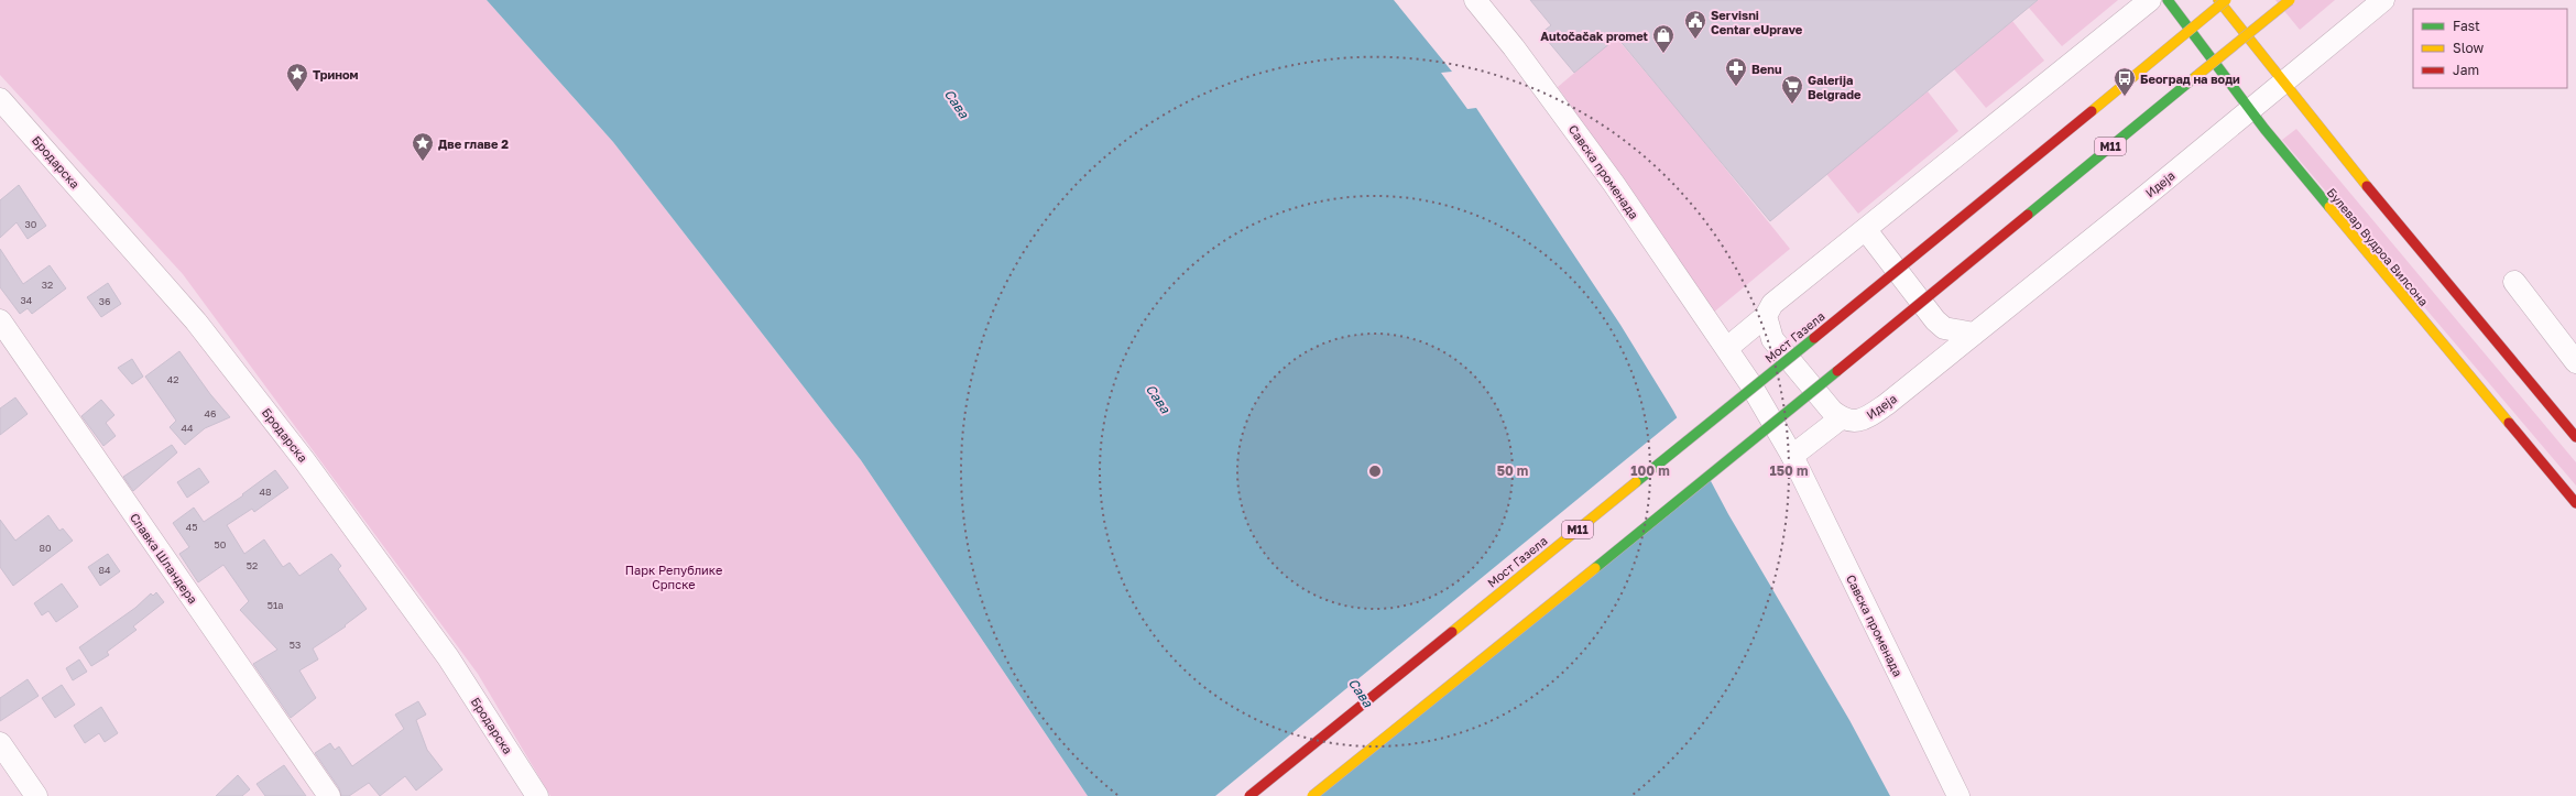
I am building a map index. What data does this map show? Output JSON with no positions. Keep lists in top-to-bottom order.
{
  "streets": {
    "main road": ["M11", "Булевар Вудроа Вилсона", "Мост Газела"],
    "street": [
      "Бродарска",
      "Савска променада",
      "Идеја",
      "Славка Шландера"
    ]
  },
  "crossings": [
    ["Идеја", "Булевар Вудроа Вилсона"]
  ],
  "water": ["Сава"],
  "parks": ["Парк Републике Српске"],
  "places": {
    "public building": ["Servisni Centar eUprave"],
    "shop": ["Autočačak promet"],
    "pharmacy": ["Benu"],
    "place": ["Трином", "Две главе 2"],
    "bus stop": ["Београд на води"],
    "supermarket": ["Galerija Belgrade"]
  },
  "house_numbers": [
    "30",
    "32",
    "34",
    "36",
    "42",
    "46",
    "44",
    "48",
    "45",
    "50",
    "80",
    "52",
    "84",
    "51a",
    "53"
  ],
  "legend": ["Fast", "Slow", "Jam"],
  "rings": ["50 m", "100 m", "150 m"]
}
